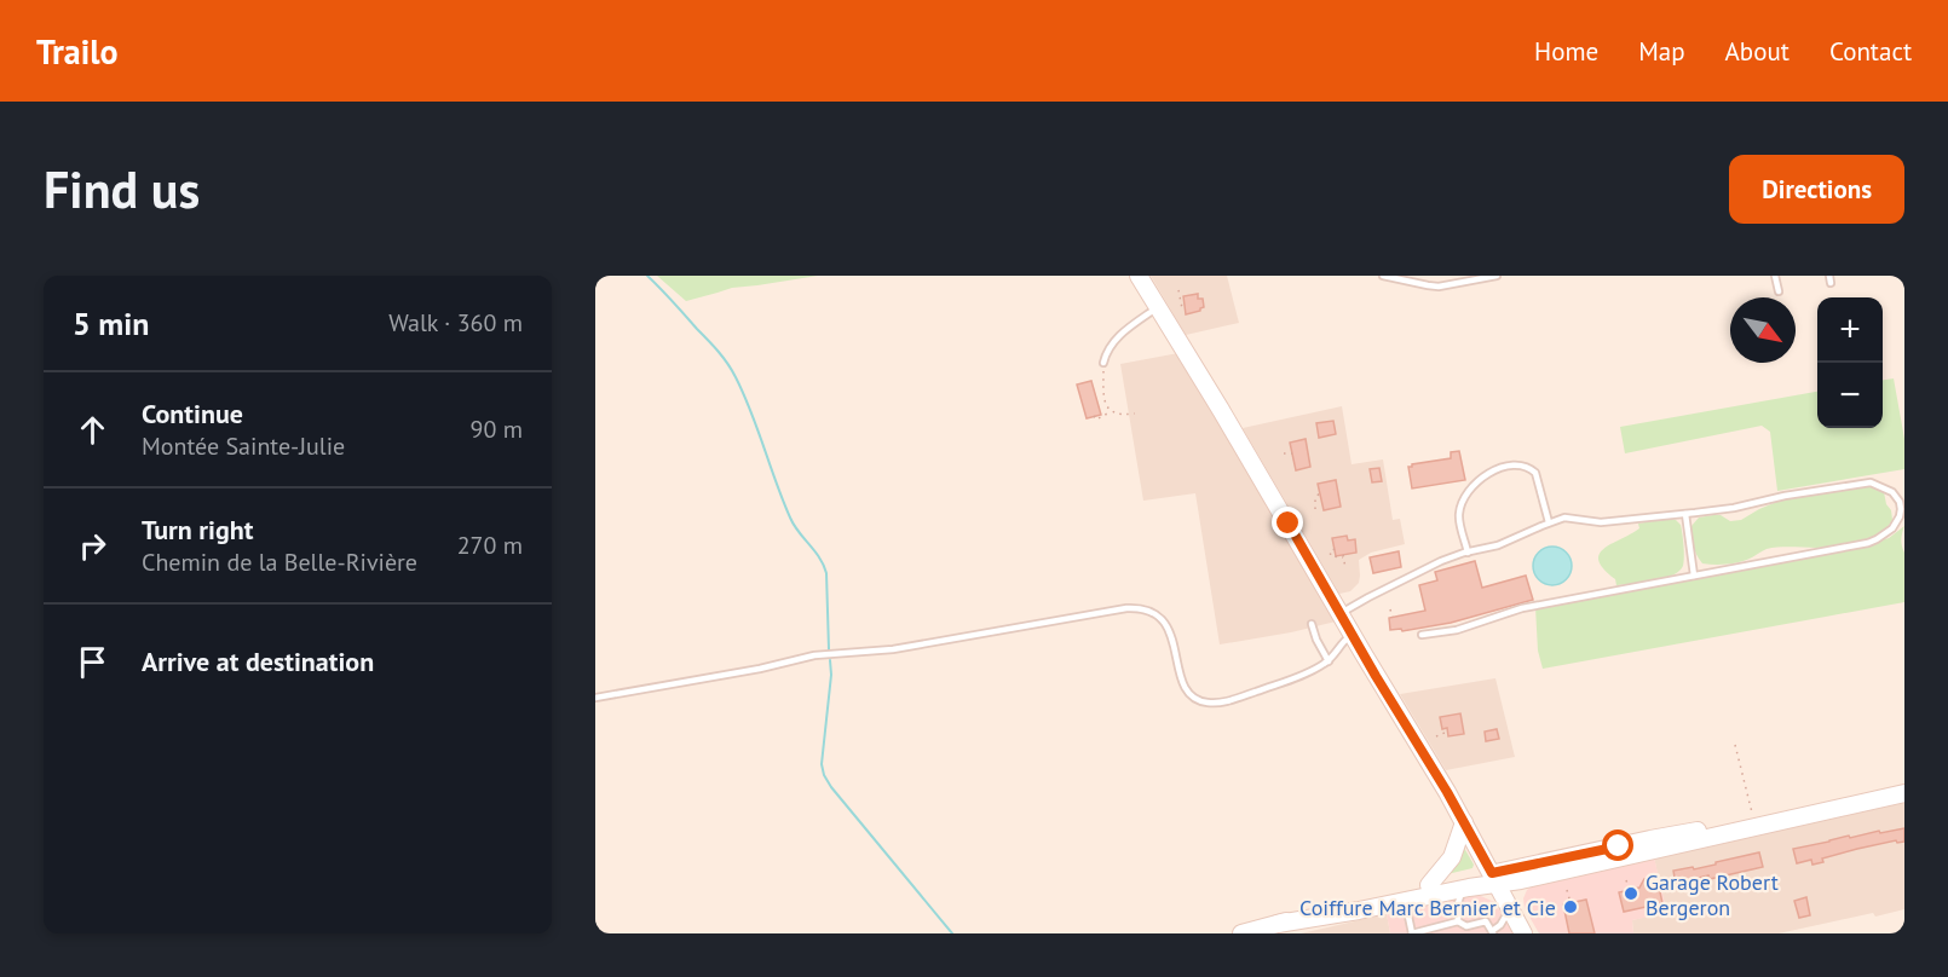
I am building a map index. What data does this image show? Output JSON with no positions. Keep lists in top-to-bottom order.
{
  "places": ["Garage Robert Bergeron", "Coiffure Marc Bernier et Cie"],
  "north": "bottom right",
  "page": {
    "header": "Trailo",
    "nav": [
      "Home",
      "Map",
      "About",
      "Contact"
    ],
    "buttons": "Directions",
    "title": "Find us",
    "heading": ["5 min", "Walk · 360 m"],
    "map_buttons": ["+", "−"],
    "list": [
      ["Continue", "Montée Sainte-Julie", "90 m"],
      ["Turn right", "Chemin de la Belle-Rivière", "270 m"],
      "Arrive at destination"
    ]
  }
}
